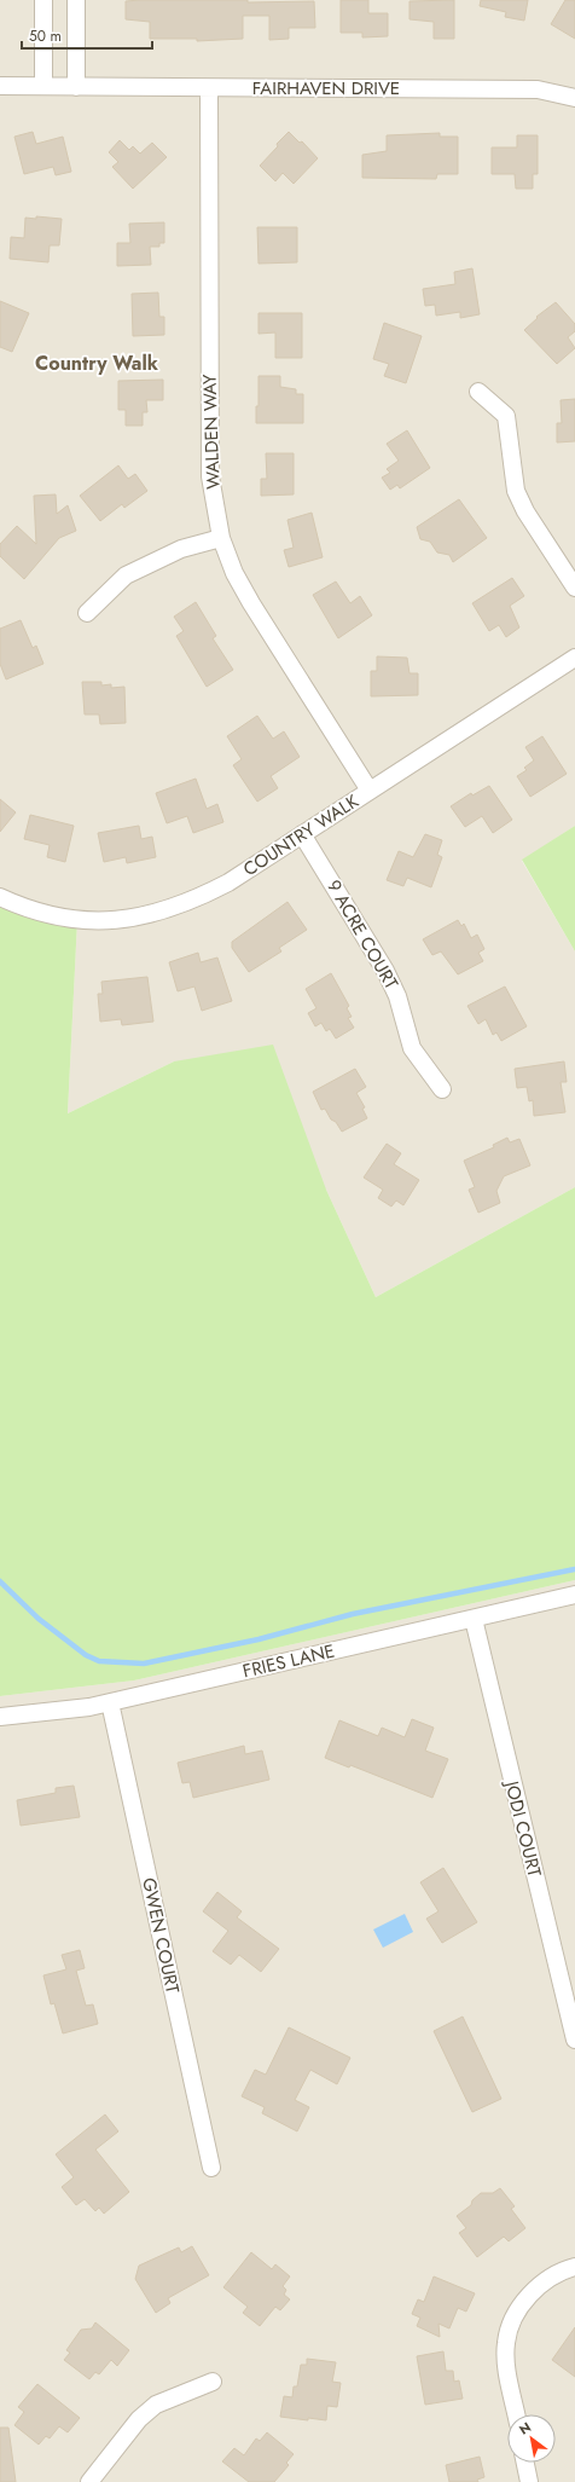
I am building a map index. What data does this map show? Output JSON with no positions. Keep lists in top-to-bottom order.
{
  "streets": {
    "street": [
      "FAIRHAVEN DRIVE",
      "WALDEN WAY",
      "COUNTRY WALK",
      "9 ACRE COURT",
      "FRIES LANE",
      "JODI COURT",
      "GWEN COURT"
    ]
  },
  "crossings": [
    ["FAIRHAVEN DRIVE", "WALDEN WAY"],
    ["WALDEN WAY", "COUNTRY WALK"],
    ["COUNTRY WALK", "9 ACRE COURT"],
    ["FRIES LANE", "JODI COURT"],
    ["FRIES LANE", "GWEN COURT"]
  ],
  "districts": ["Country Walk"],
  "scale_bar": "50 m",
  "north": "top left"
}
